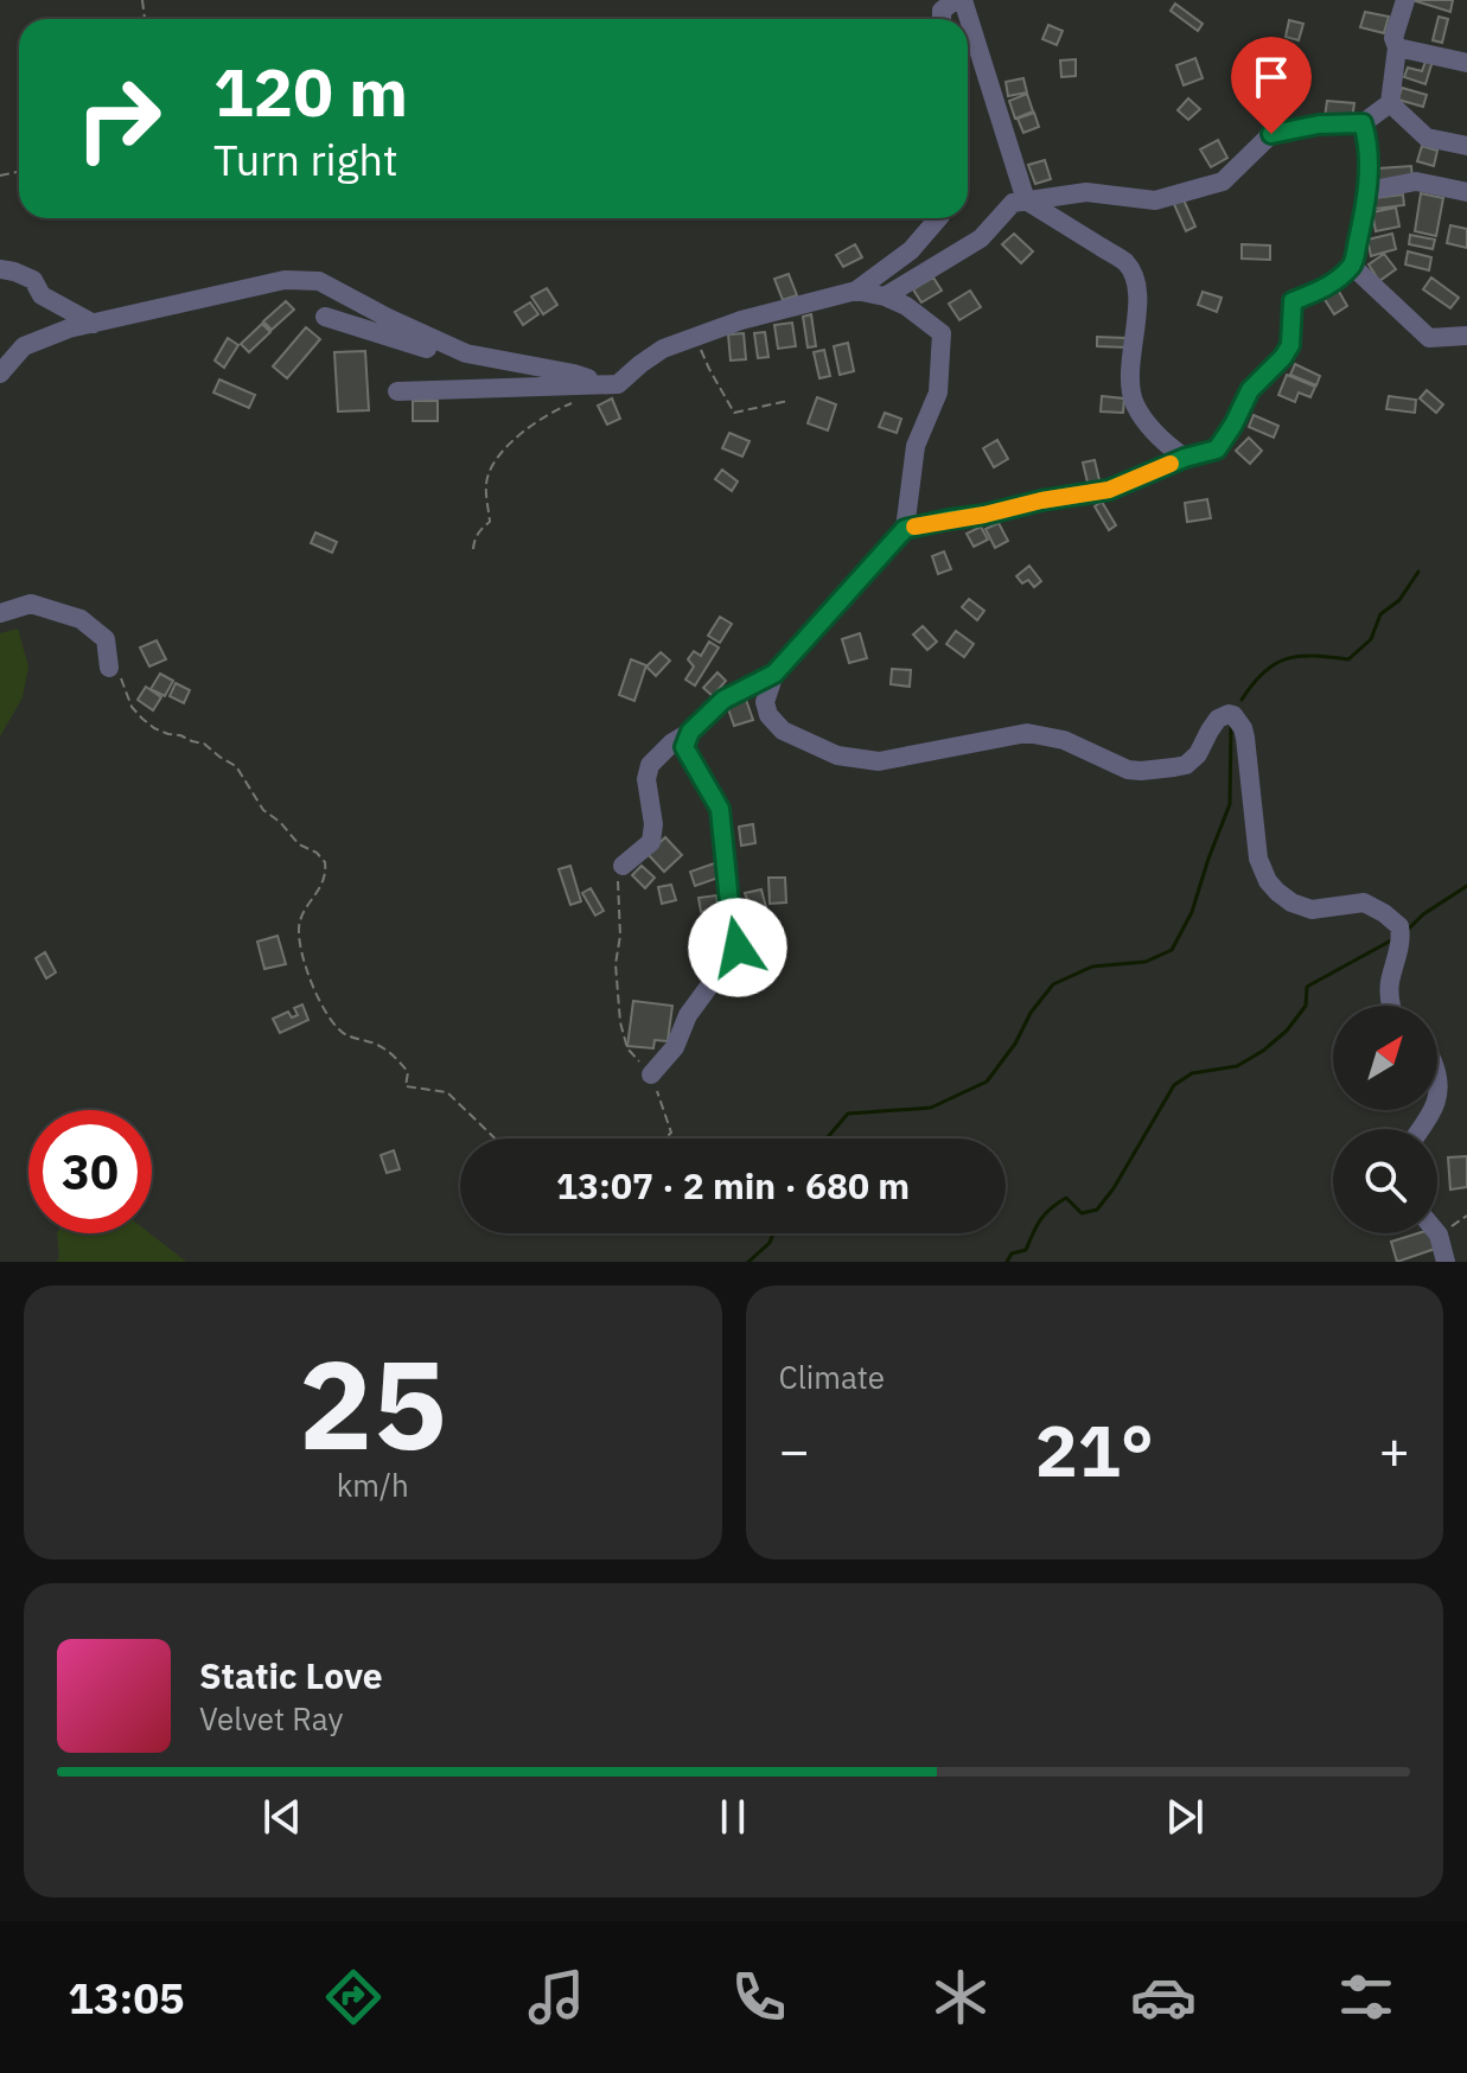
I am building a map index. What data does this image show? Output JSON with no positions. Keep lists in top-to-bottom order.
{
  "north": "top right",
  "page": {
    "turn": ["120 m", "Turn right"],
    "limit": "30",
    "trip": "13:07 · 2 min · 680 m",
    "tile": [
      ["25", "km/h"],
      "Climate"
    ],
    "heat": ["−", "21°", "+"],
    "song": ["Static Love", "Velvet Ray"],
    "tabs": "13:05"
  }
}
